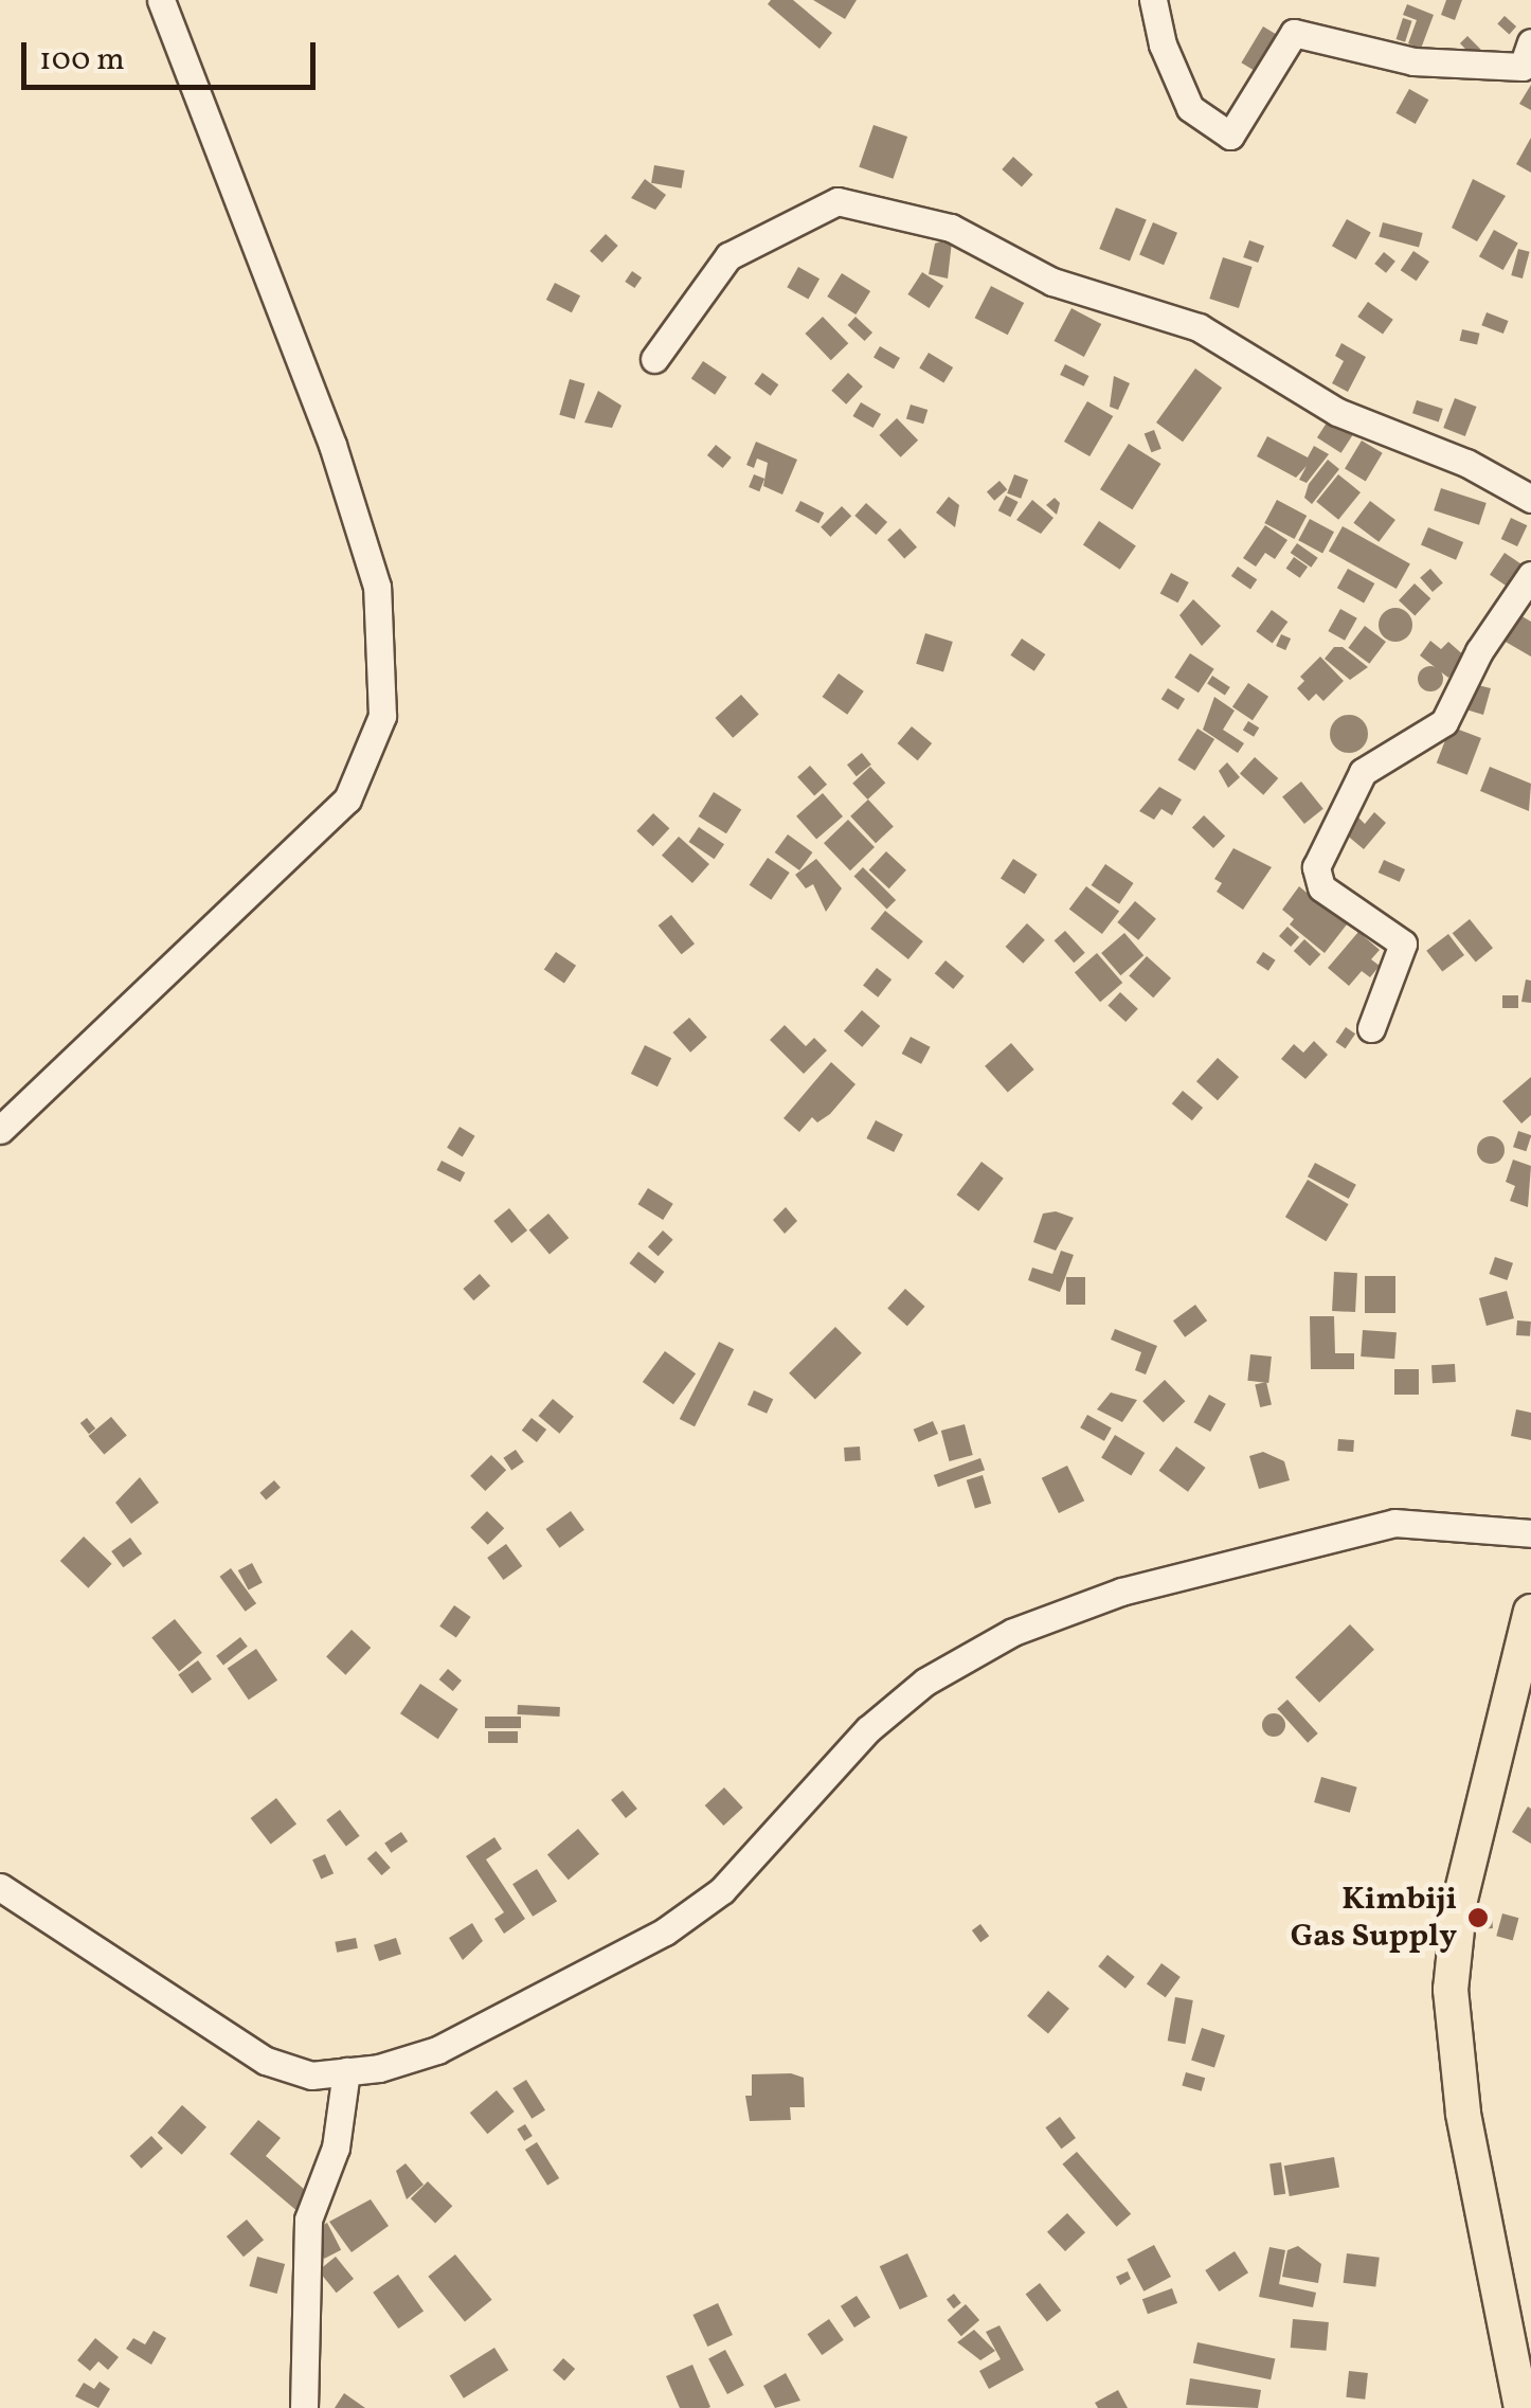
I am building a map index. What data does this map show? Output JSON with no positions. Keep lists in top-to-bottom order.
{
  "places": ["Kimbiji Gas Supply"],
  "scale_bar": "100 m"
}
